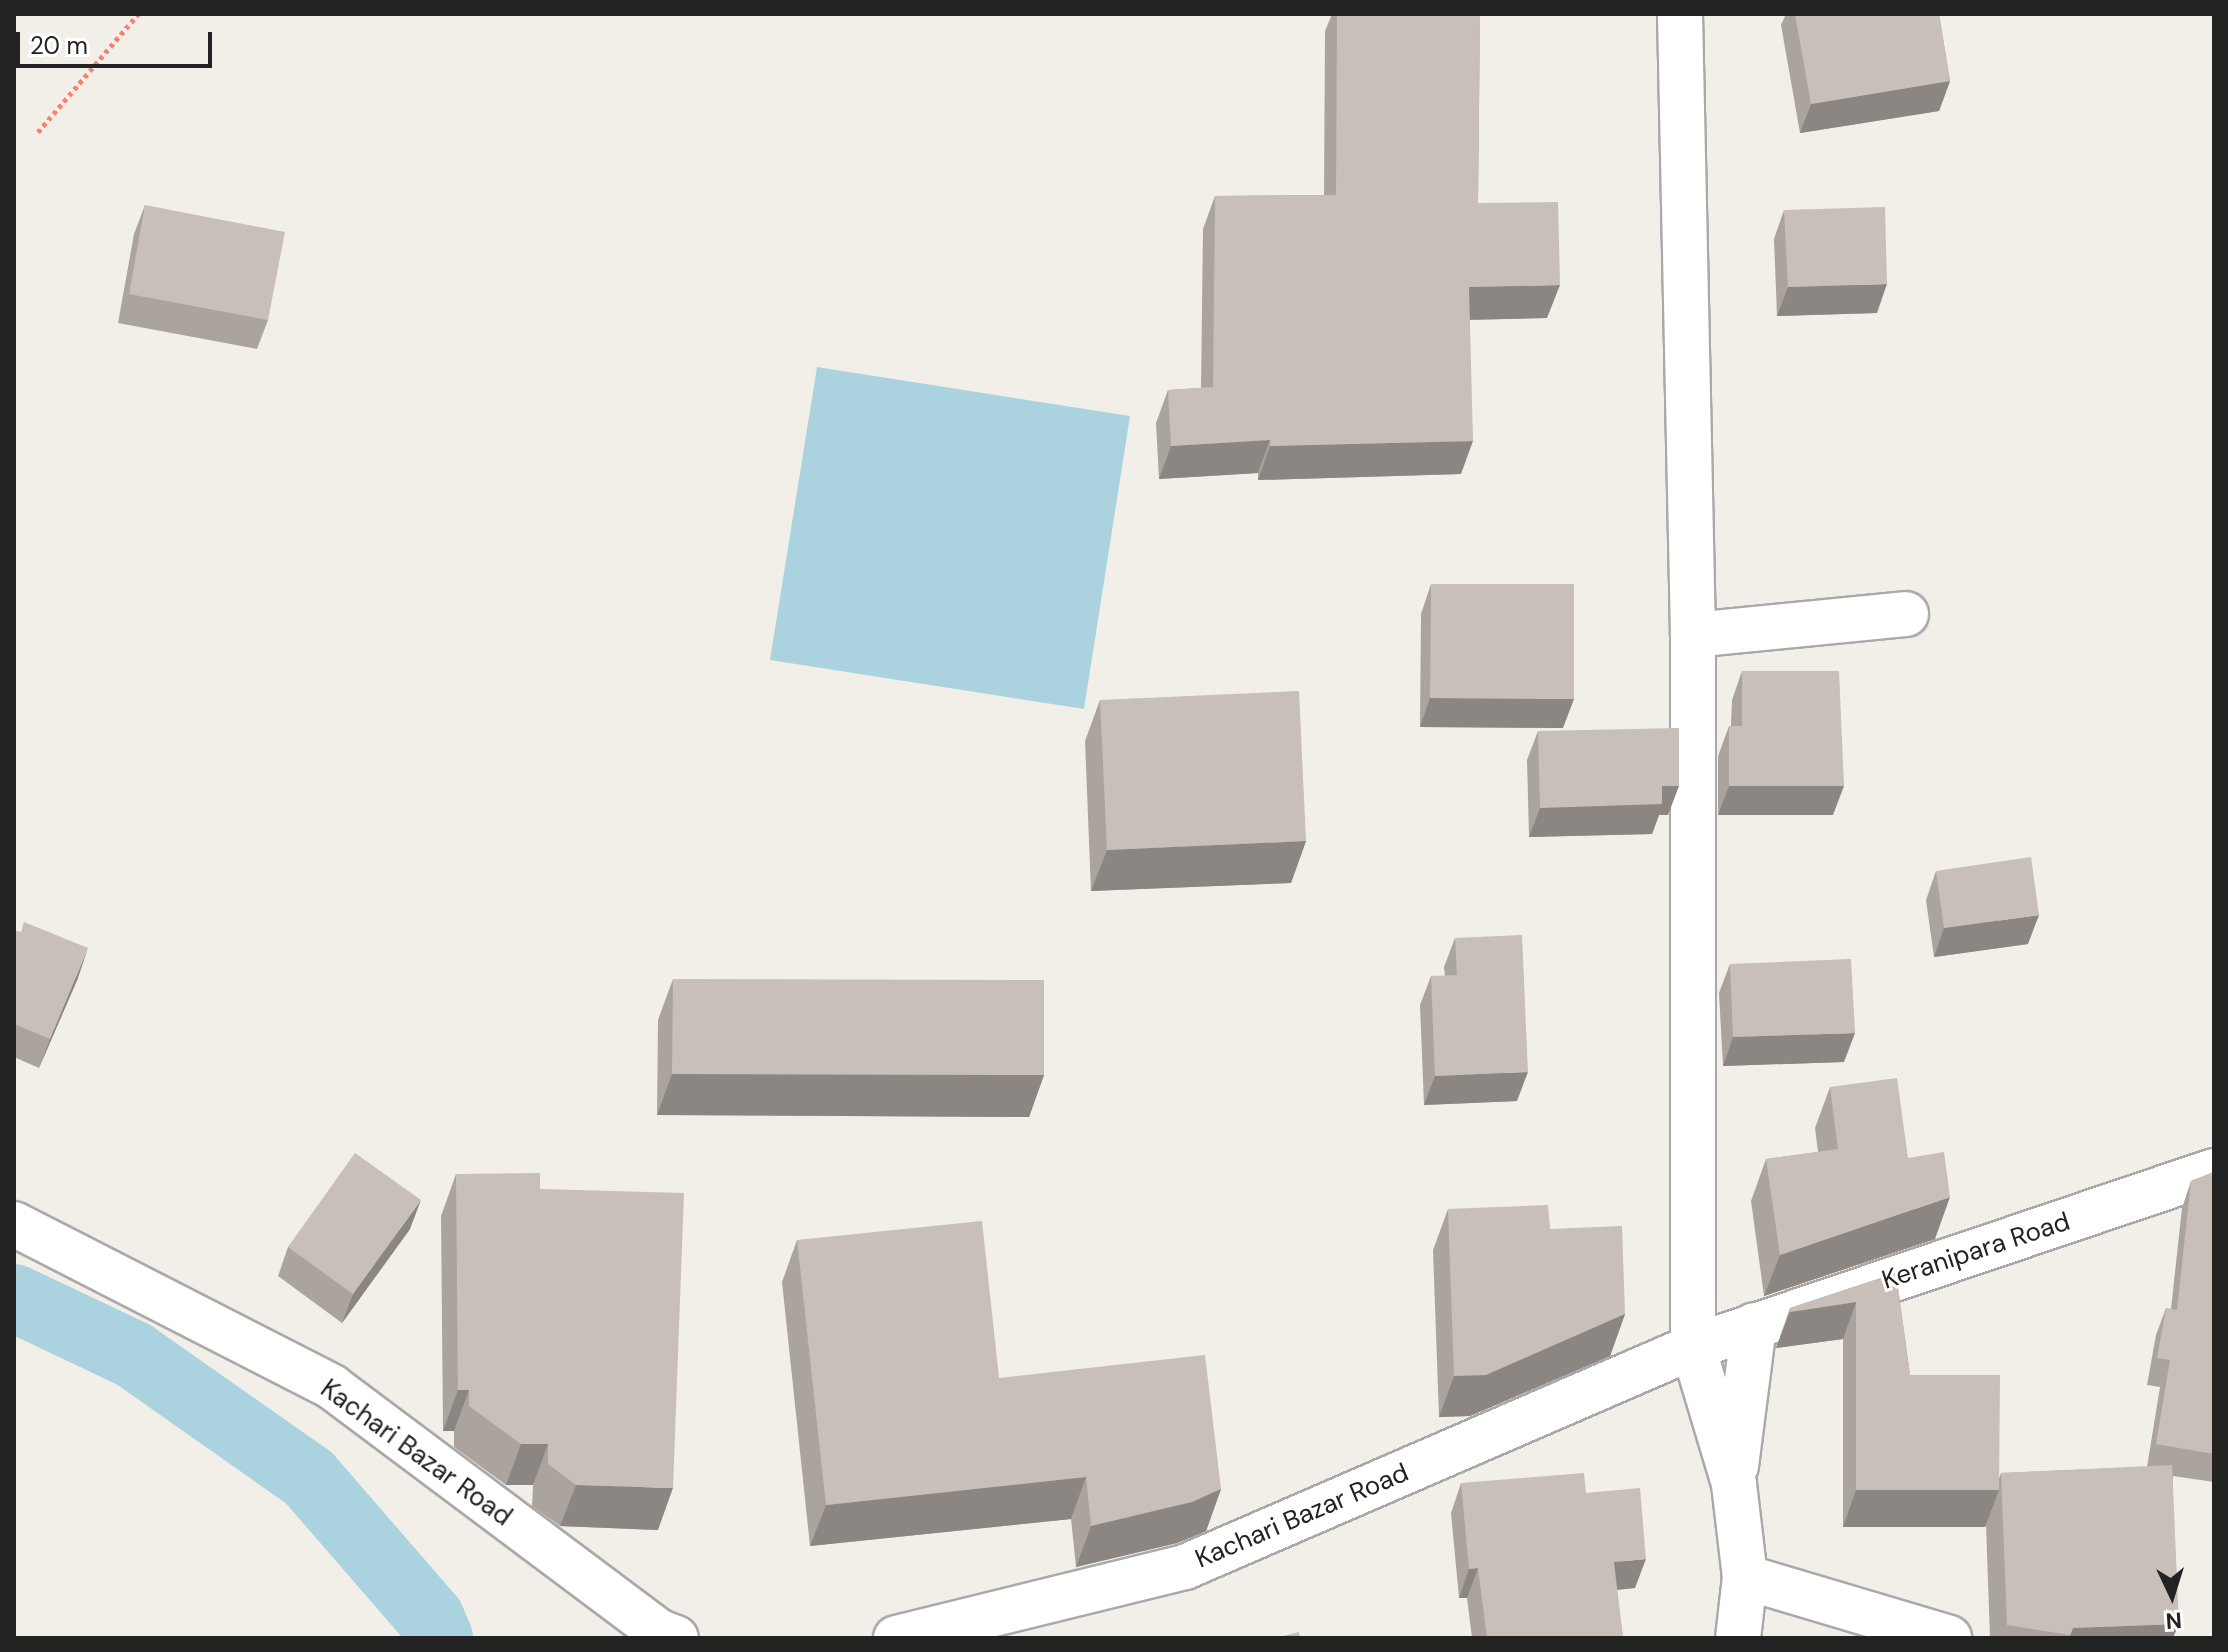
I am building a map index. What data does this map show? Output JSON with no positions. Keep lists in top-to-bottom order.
{
  "streets": {
    "street": ["Keranipara Road", "Kachari Bazar Road"]
  },
  "crossings": [
    ["Keranipara Road", "Kachari Bazar Road"]
  ],
  "scale_bar": "20 m",
  "north": "bottom"
}
